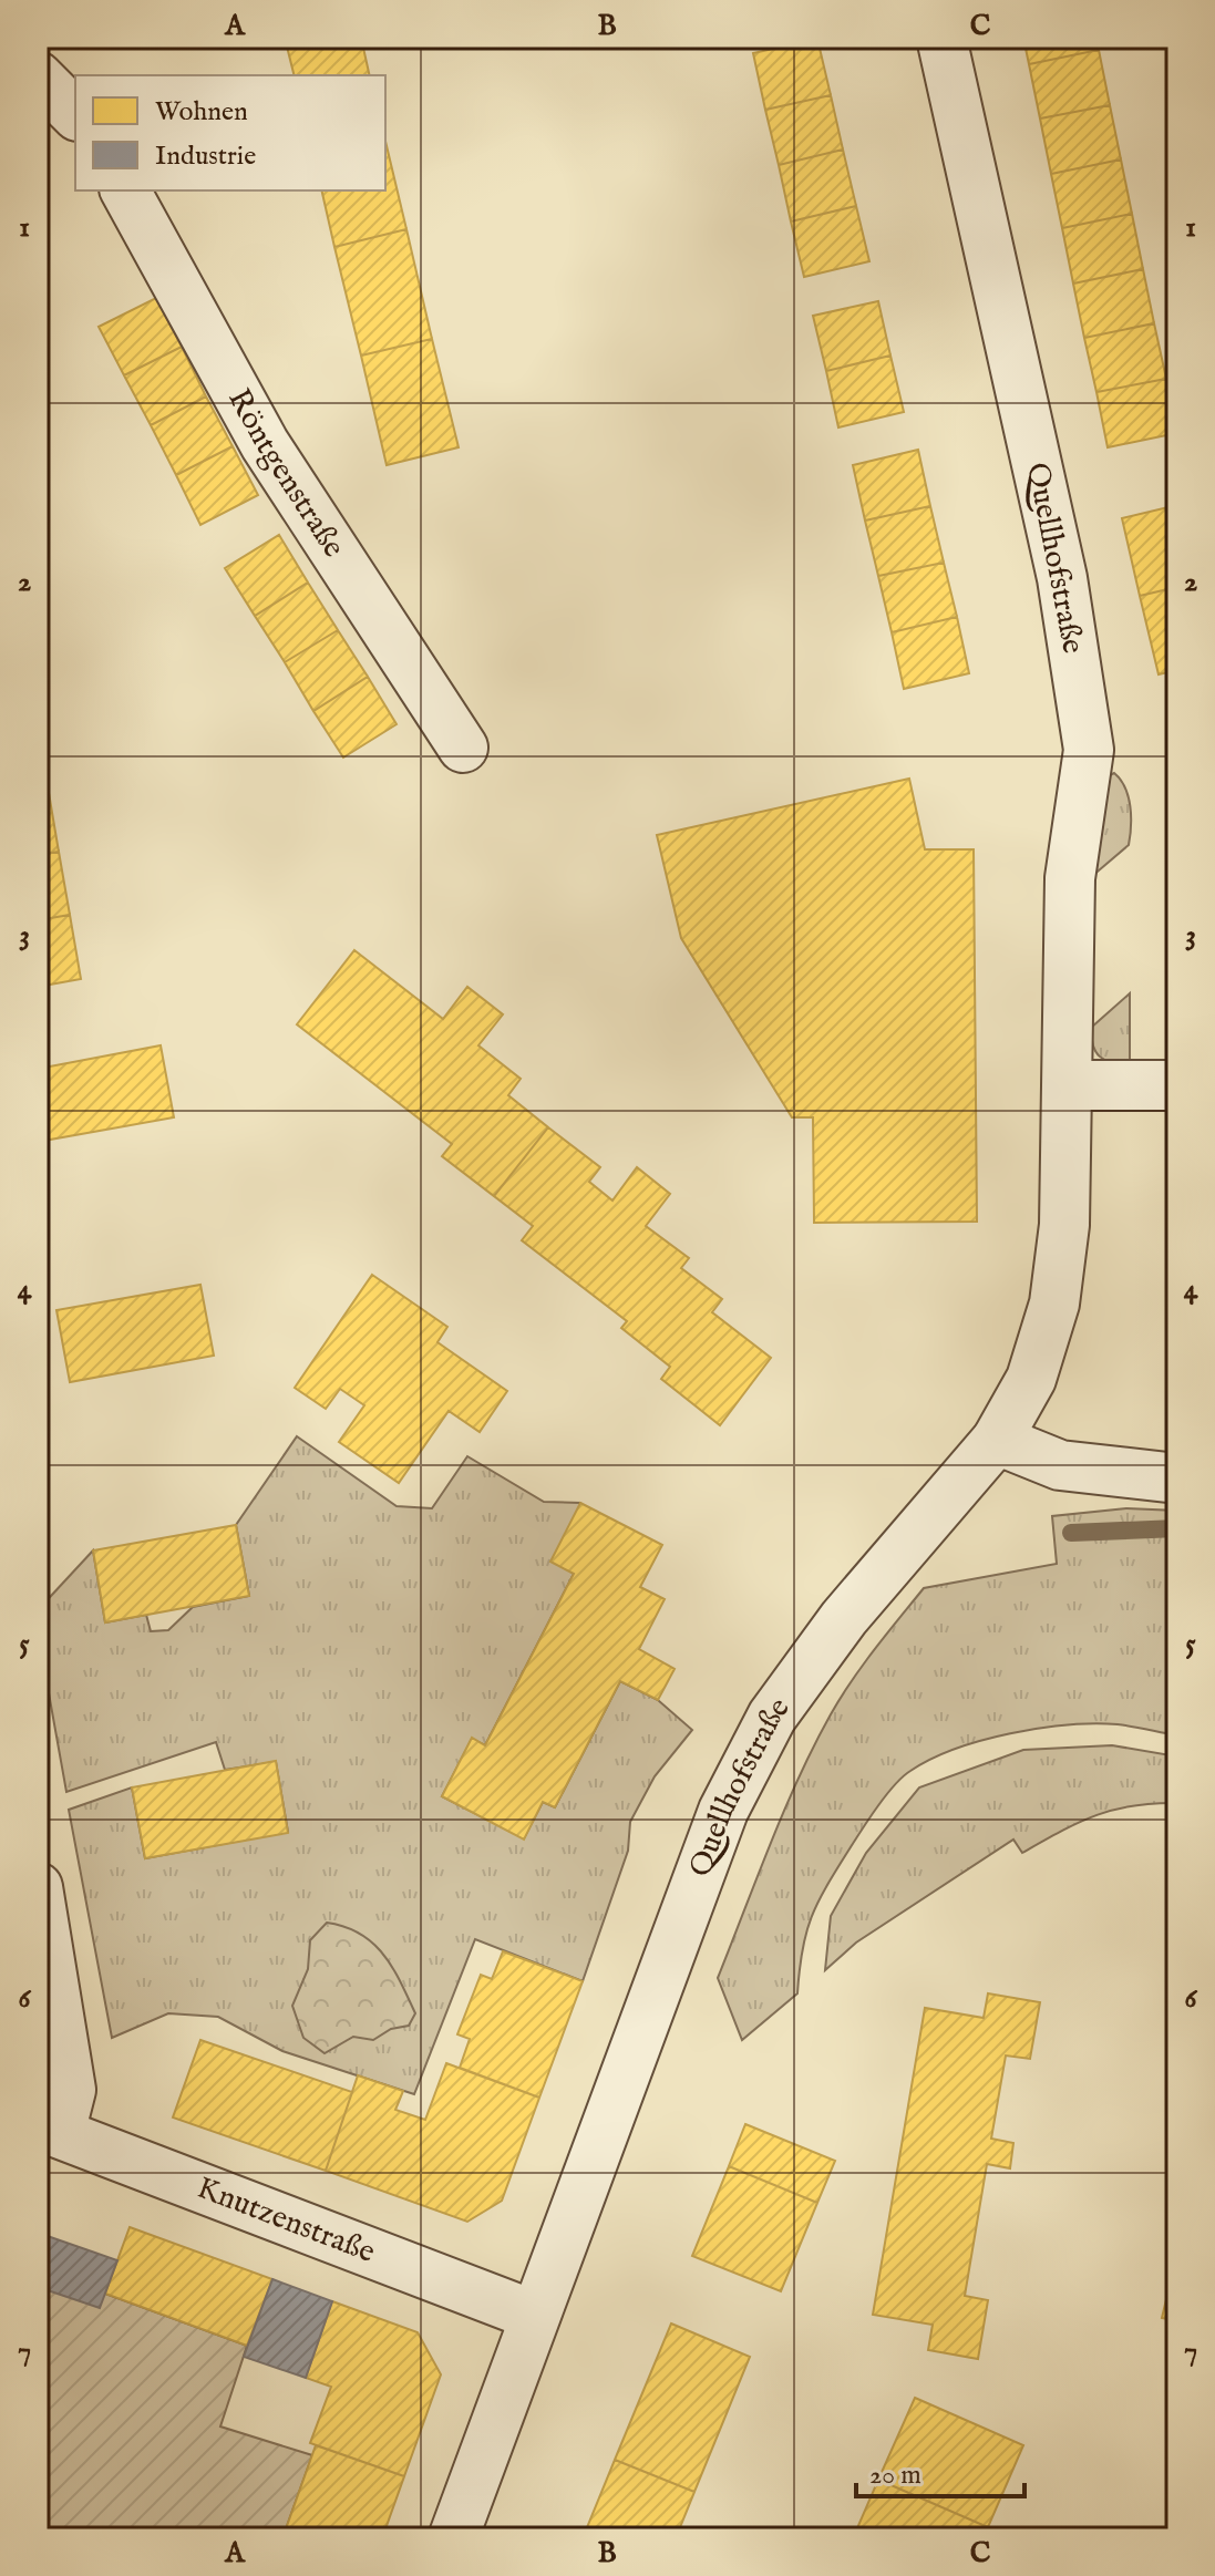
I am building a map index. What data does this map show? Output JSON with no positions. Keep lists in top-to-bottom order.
{
  "streets": {
    "street": ["Röntgenstraße", "Quellhofstraße", "Knutzenstraße"]
  },
  "crossings": [
    ["Quellhofstraße", "Knutzenstraße"]
  ],
  "legend": ["Wohnen", "Industrie"],
  "scale_bar": "20 m",
  "grid": {
    "columns": ["A", "B", "C"],
    "rows": [
      "1",
      "2",
      "3",
      "4",
      "5",
      "6",
      "7"
    ]
  }
}
